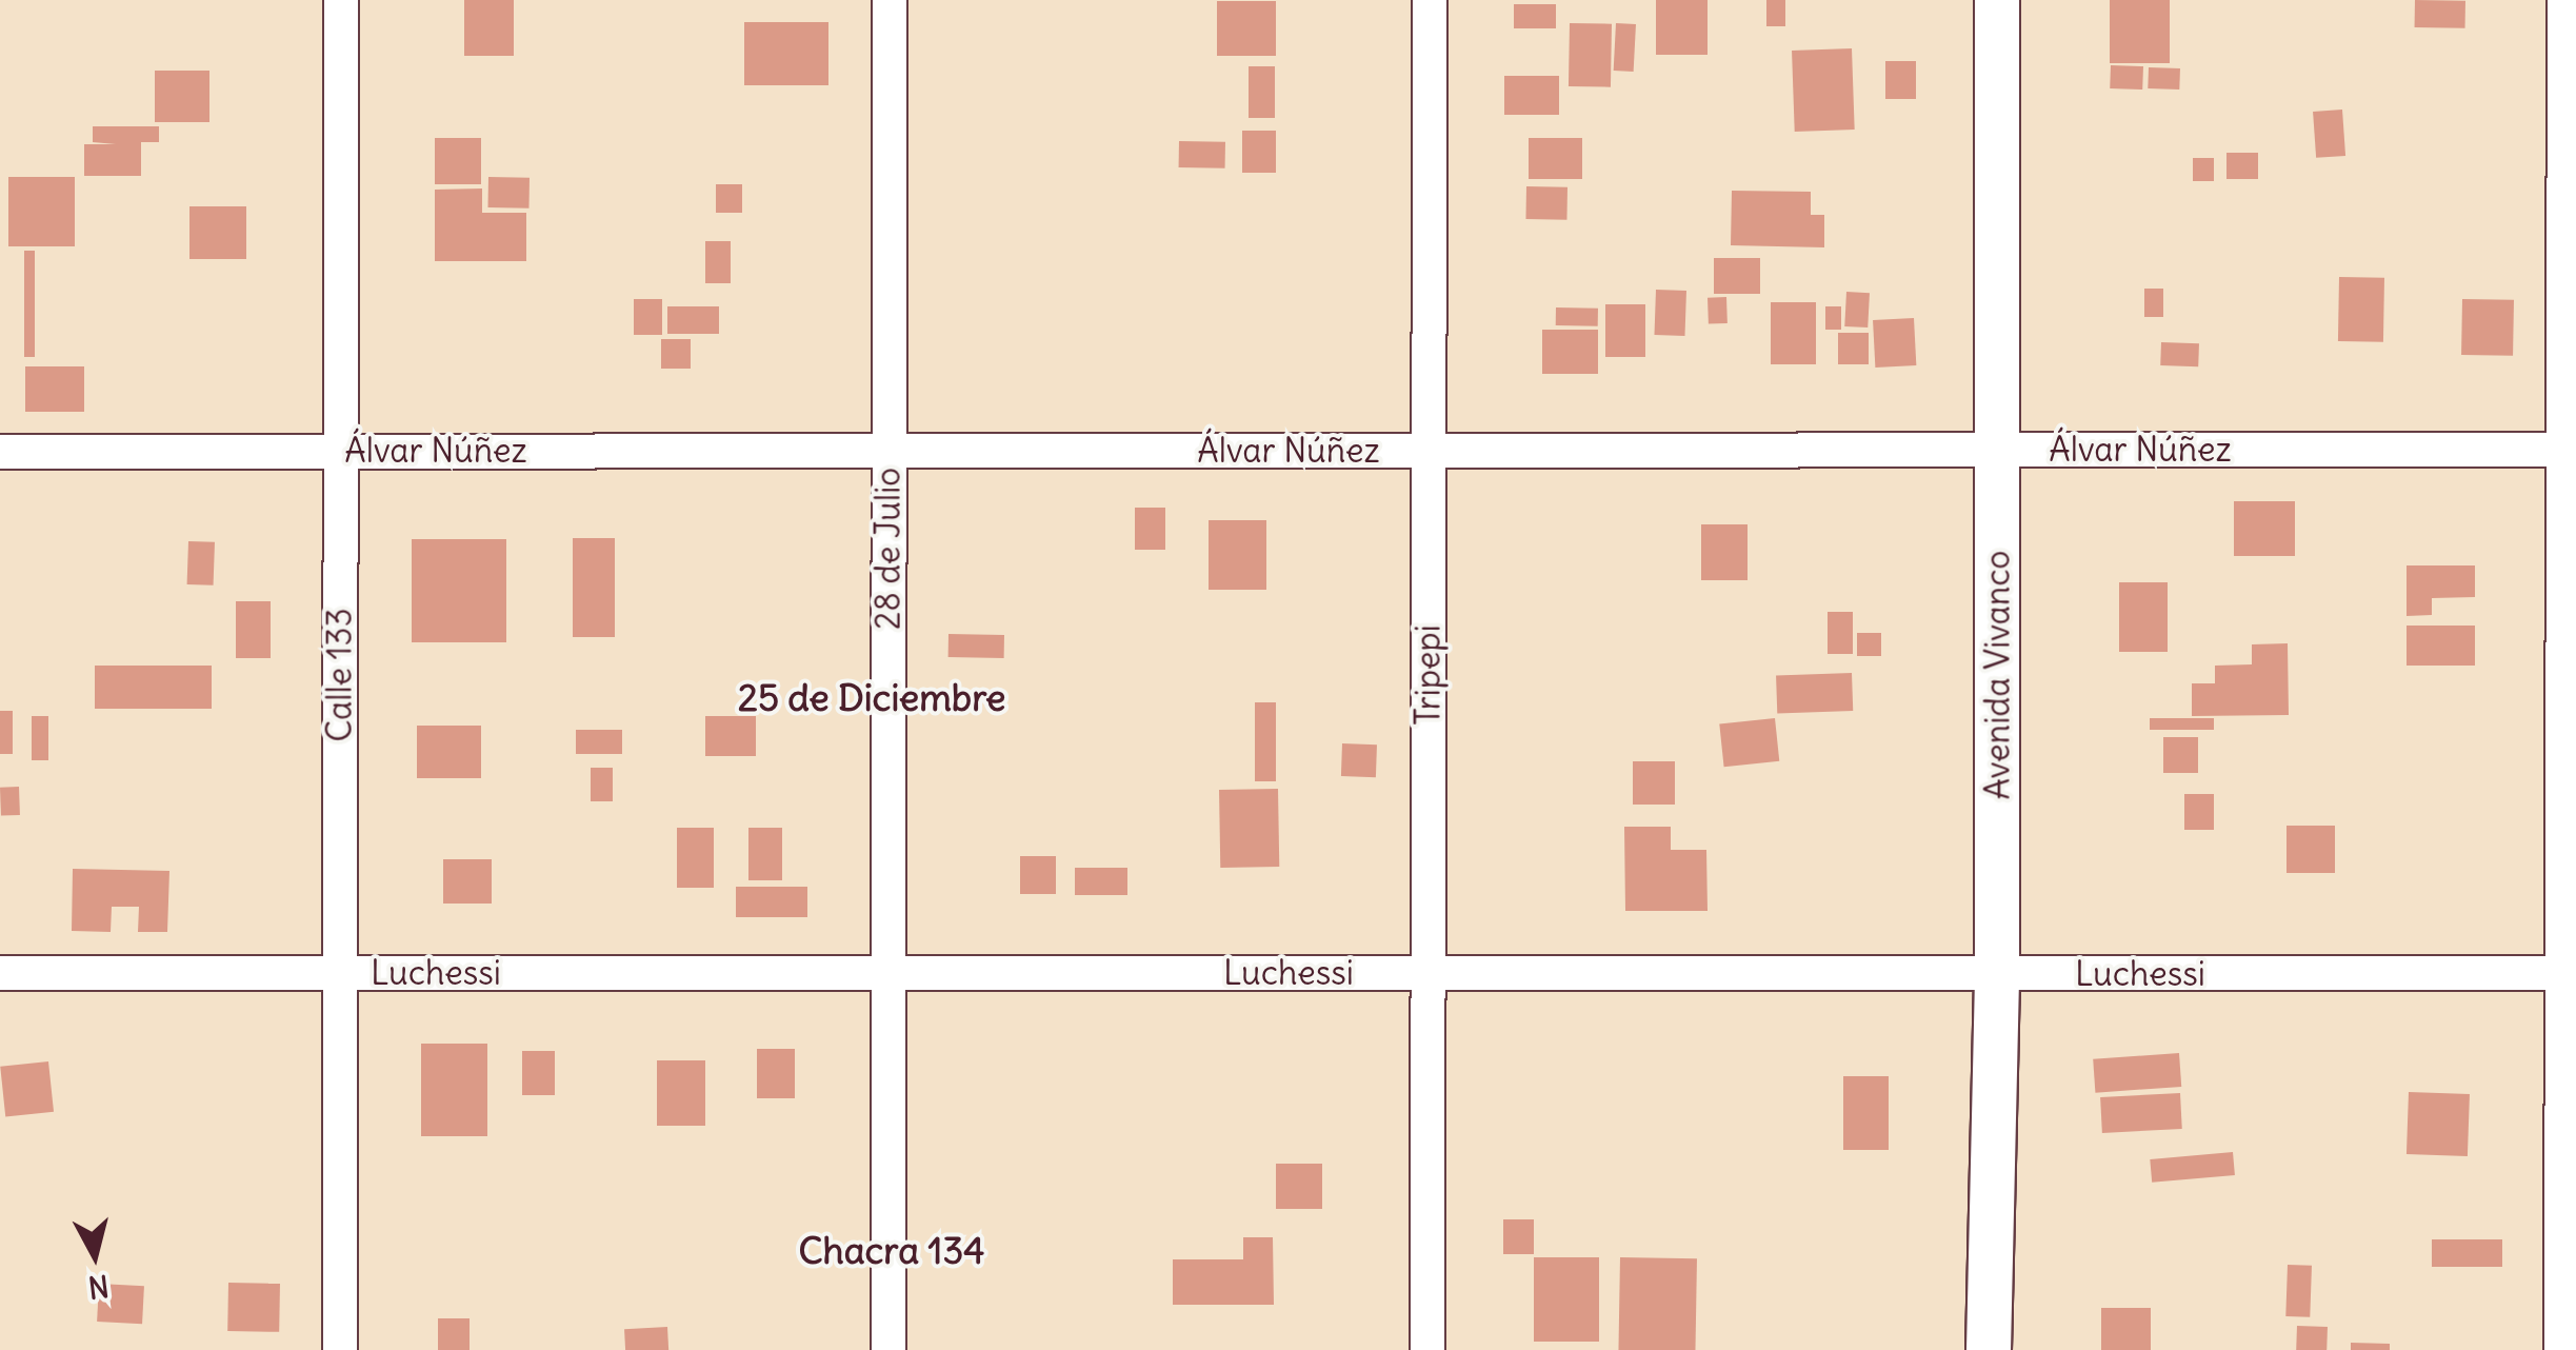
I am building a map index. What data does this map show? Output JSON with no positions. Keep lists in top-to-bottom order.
{
  "streets": {
    "street": [
      "Álvar Núñez",
      "28 de Julio",
      "Calle 133",
      "Tripepi",
      "Avenida Vivanco",
      "Luchessi"
    ]
  },
  "crossings": [
    ["Álvar Núñez", "28 de Julio"],
    ["Álvar Núñez", "Calle 133"],
    ["Álvar Núñez", "Tripepi"],
    ["Álvar Núñez", "Avenida Vivanco"],
    ["28 de Julio", "Luchessi"],
    ["Calle 133", "Luchessi"],
    ["Tripepi", "Luchessi"],
    ["Avenida Vivanco", "Luchessi"]
  ],
  "districts": ["25 de Diciembre", "Chacra 134"],
  "north": "bottom"
}
